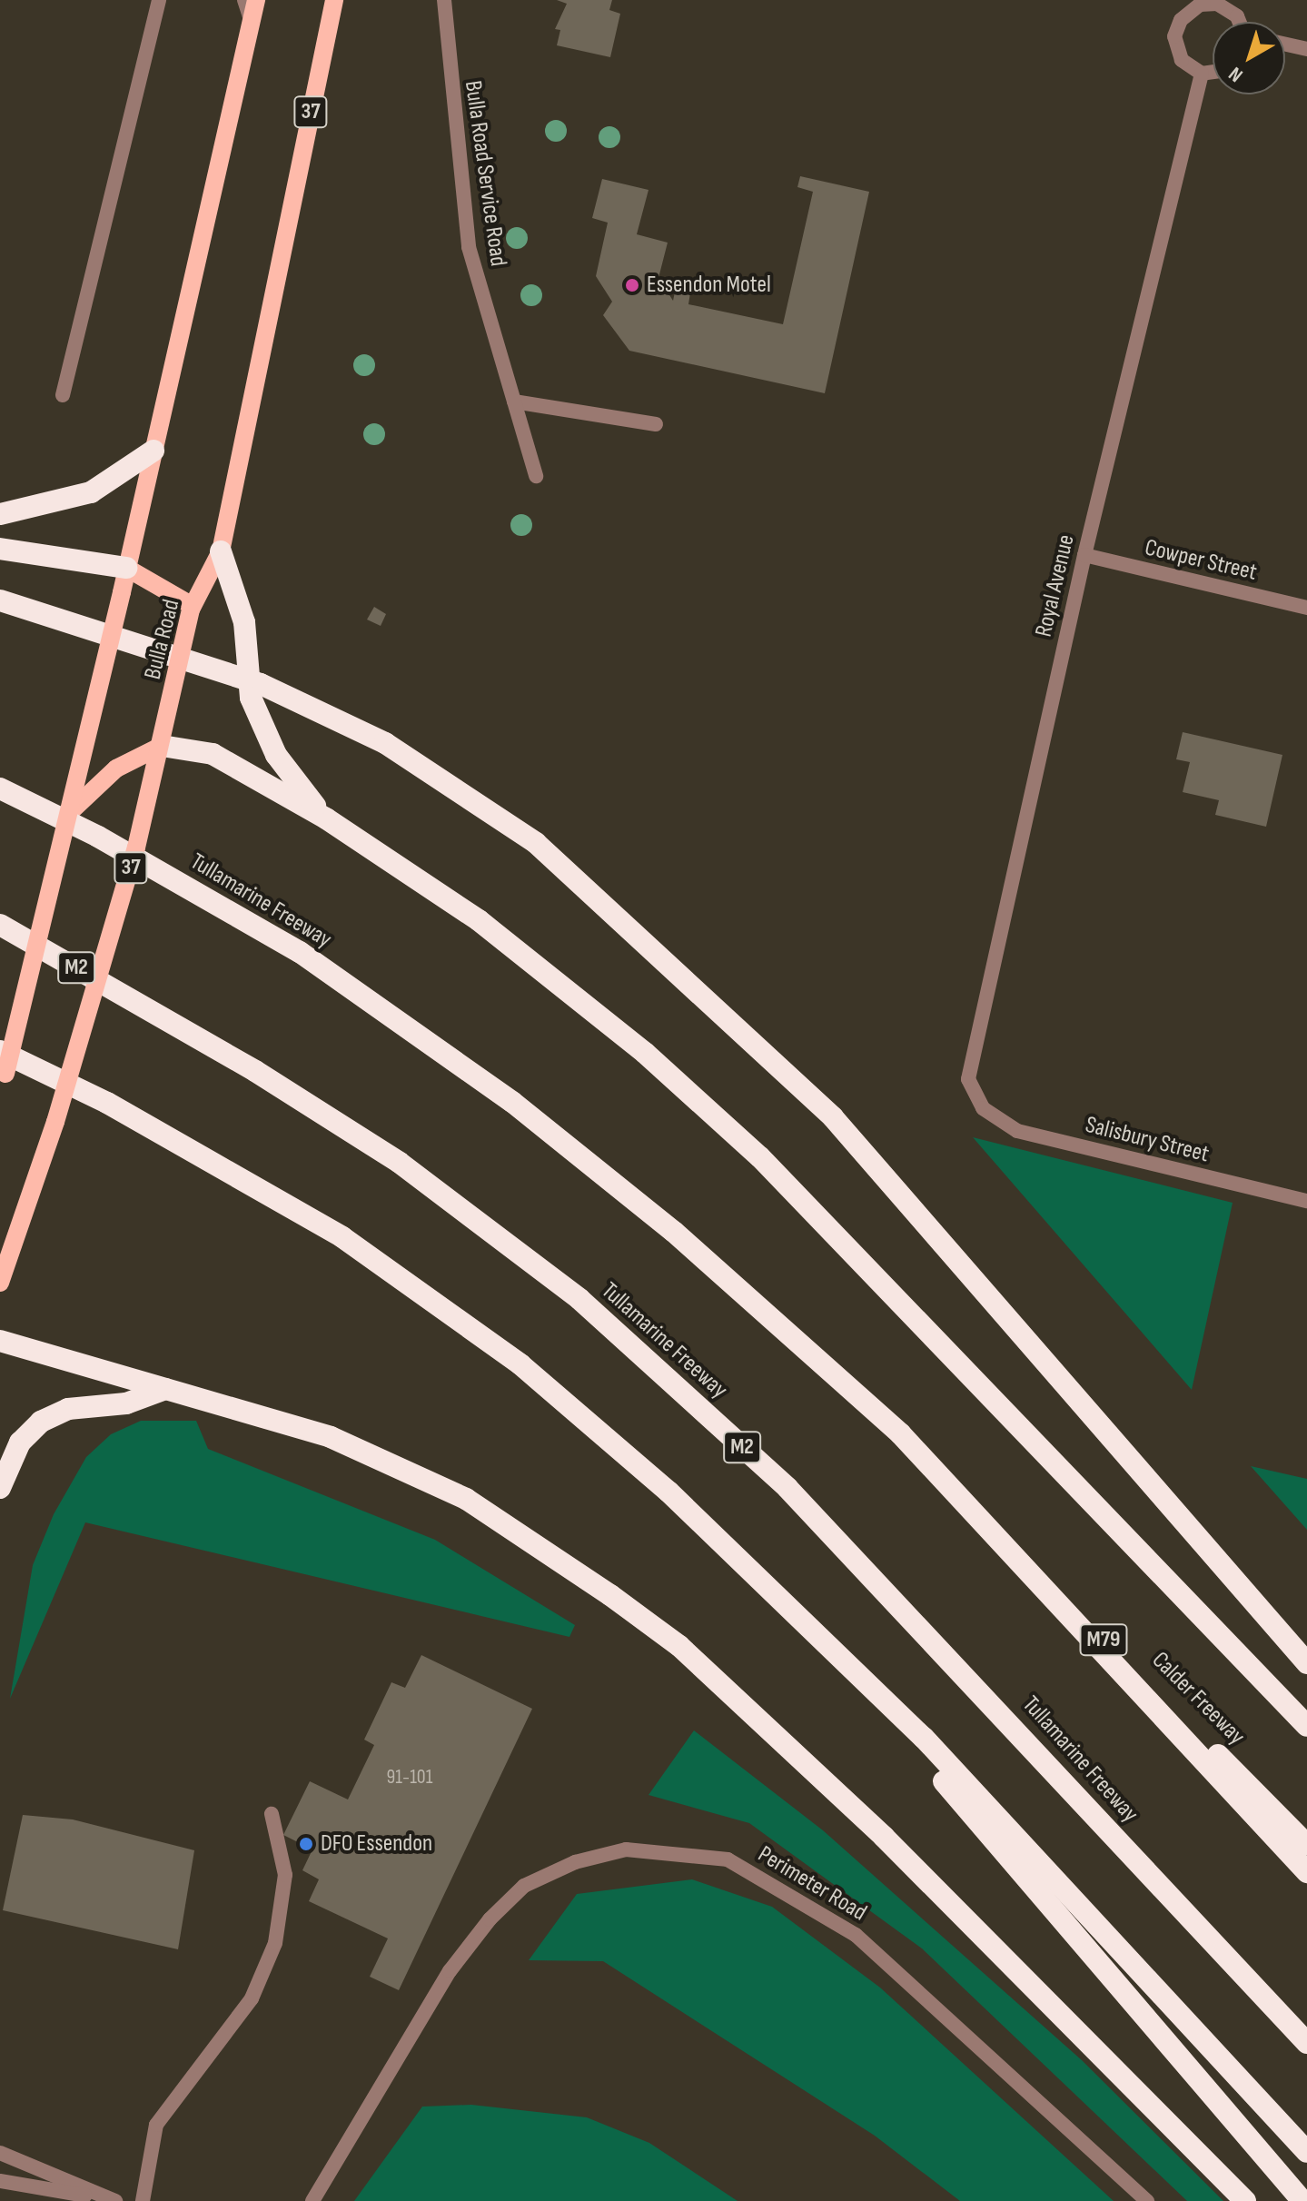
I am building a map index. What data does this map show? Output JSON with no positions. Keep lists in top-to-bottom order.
{
  "streets": {
    "highway": [
      "Tullamarine Freeway",
      "M2",
      "M79",
      "Calder Freeway"
    ],
    "main road": ["37", "Bulla Road"],
    "street": [
      "Bulla Road Service Road",
      "Cowper Street",
      "Royal Avenue",
      "Salisbury Street",
      "Perimeter Road"
    ]
  },
  "crossings": [
    ["Cowper Street", "Royal Avenue"],
    ["Royal Avenue", "Salisbury Street"],
    ["Tullamarine Freeway", "Calder Freeway"]
  ],
  "places": ["Essendon Motel", "DFO Essendon"],
  "house_numbers": ["91-101"],
  "north": "bottom left"
}
